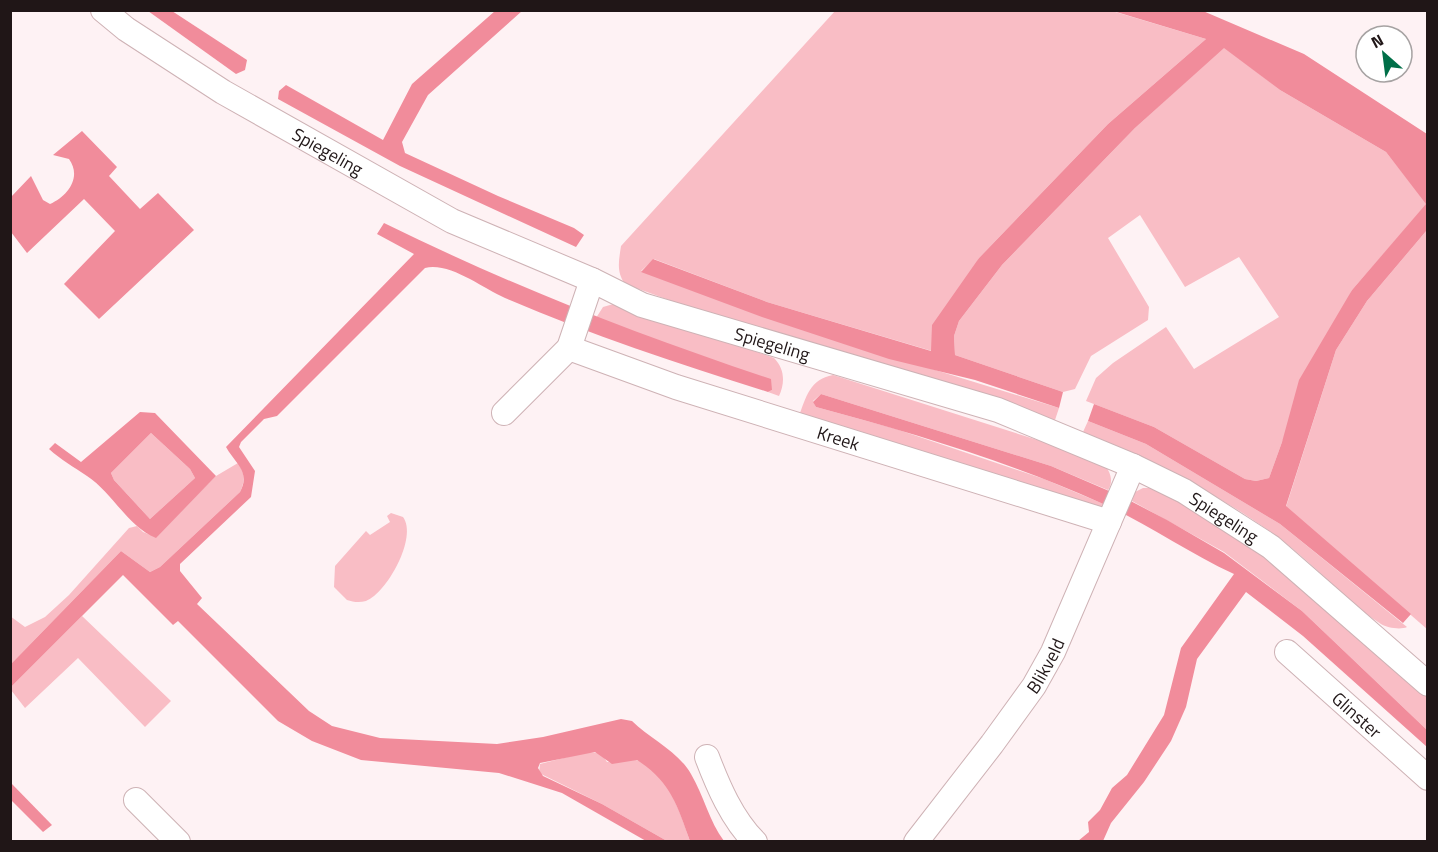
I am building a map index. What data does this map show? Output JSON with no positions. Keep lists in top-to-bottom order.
{
  "streets": {
    "street": [
      "Spiegeling",
      "Kreek",
      "Blikveld",
      "Glinster"
    ]
  },
  "crossings": [
    ["Spiegeling", "Blikveld"],
    ["Kreek", "Blikveld"]
  ],
  "north": "top left"
}
